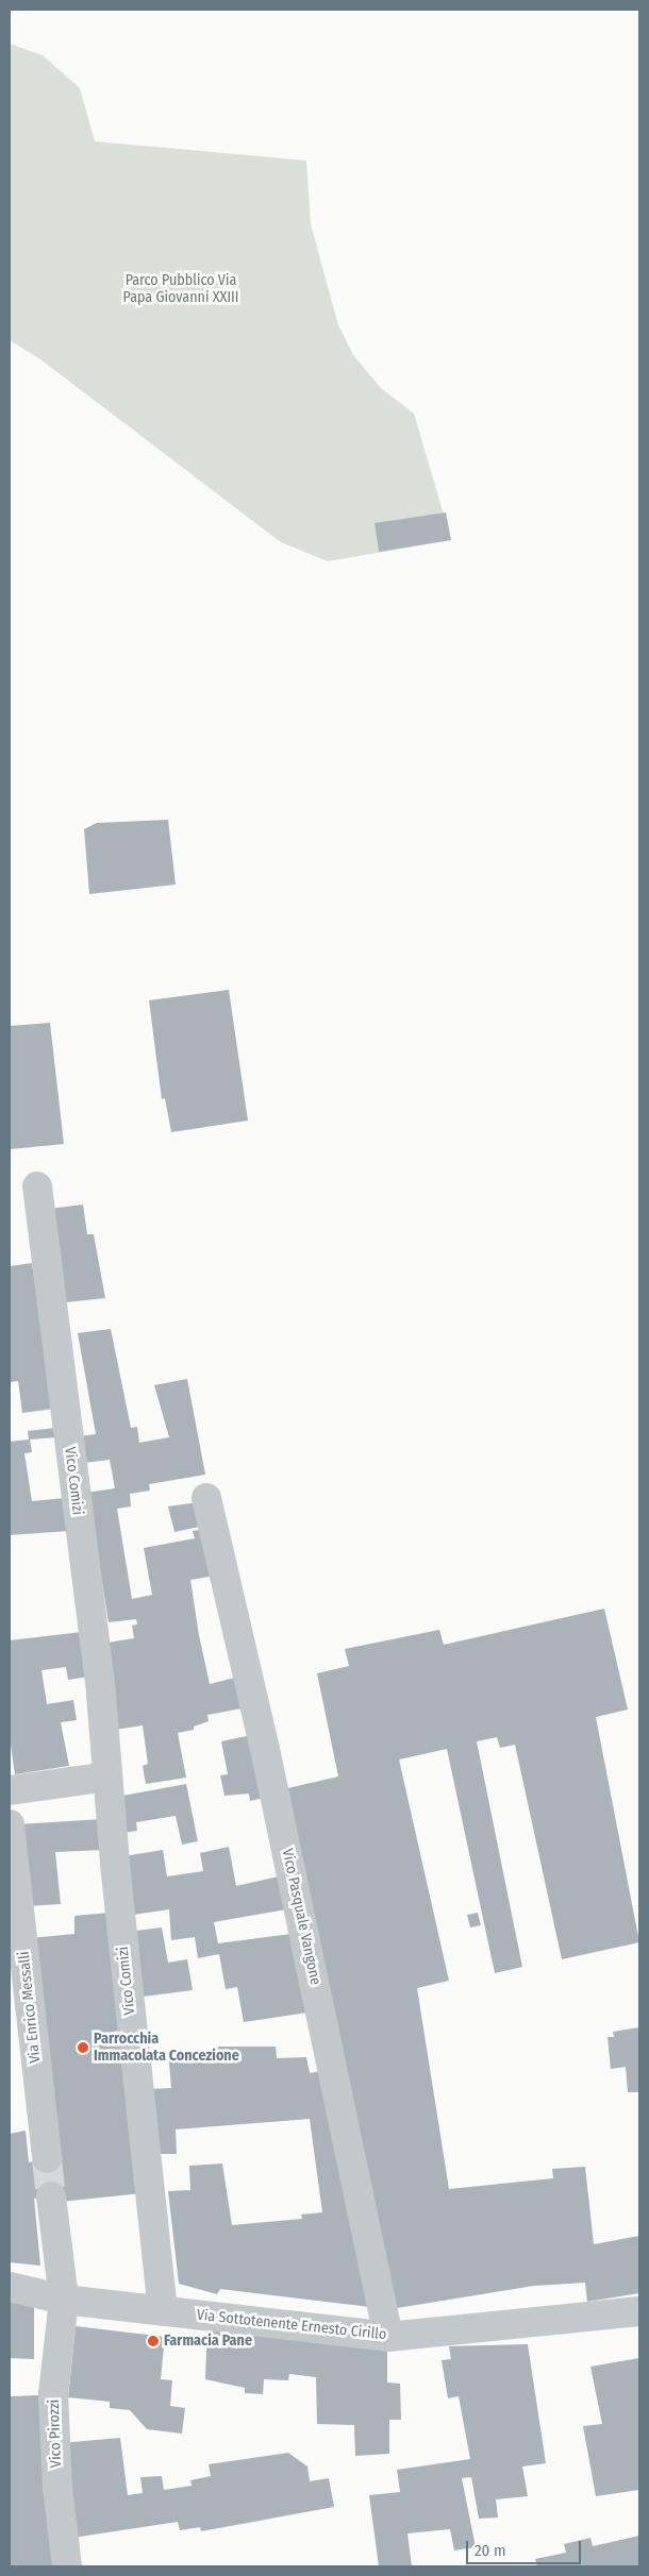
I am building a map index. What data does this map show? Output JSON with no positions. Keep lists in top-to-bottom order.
{
  "streets": {
    "street": [
      "Vico Comizi",
      "Vico Pasquale Vangone",
      "Via Enrico Messalli",
      "Via Sottotenente Ernesto Cirillo",
      "Vico Pirozzi"
    ]
  },
  "crossings": [
    ["Vico Comizi", "Via Sottotenente Ernesto Cirillo"],
    ["Vico Pasquale Vangone", "Via Sottotenente Ernesto Cirillo"],
    ["Via Sottotenente Ernesto Cirillo", "Vico Pirozzi"]
  ],
  "parks": ["Parco Pubblico Via Papa Giovanni XXIII"],
  "places": ["Parrocchia Immacolata Concezione", "Farmacia Pane"],
  "scale_bar": "20 m"
}
